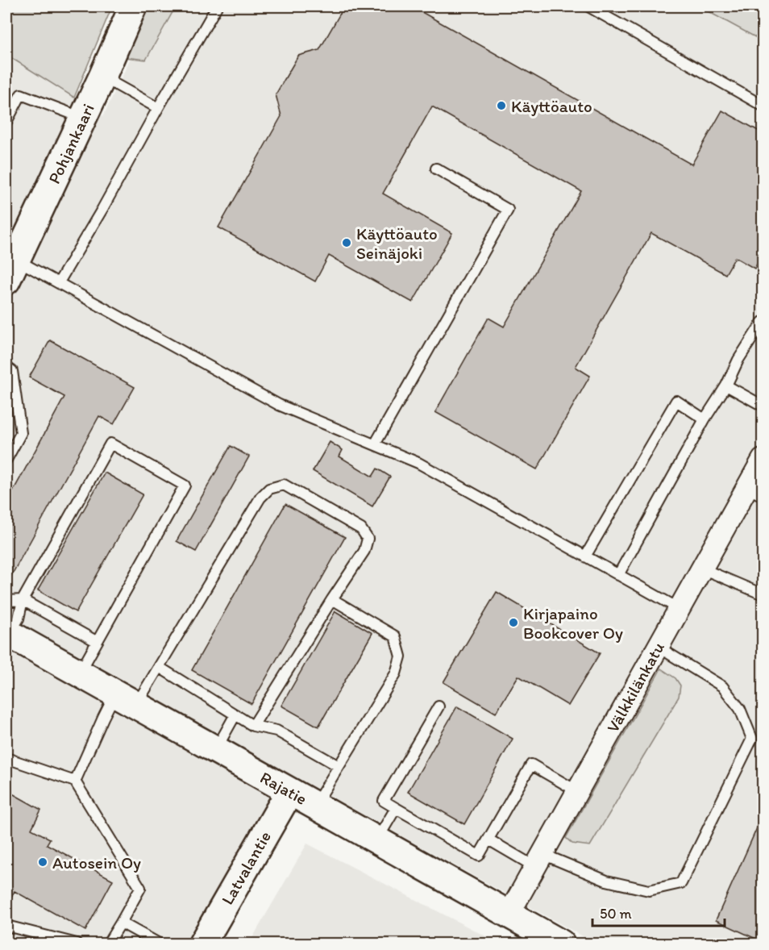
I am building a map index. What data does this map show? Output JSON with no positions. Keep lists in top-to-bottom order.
{
  "streets": {
    "street": [
      "Pohjankaari",
      "Välkkilänkatu",
      "Rajatie",
      "Latvalantie"
    ]
  },
  "crossings": [
    ["Välkkilänkatu", "Rajatie"],
    ["Rajatie", "Latvalantie"]
  ],
  "places": [
    "Käyttöauto",
    "Käyttöauto Seinäjoki",
    "Kirjapaino Bookcover Oy",
    "Autosein Oy"
  ],
  "scale_bar": "50 m"
}
